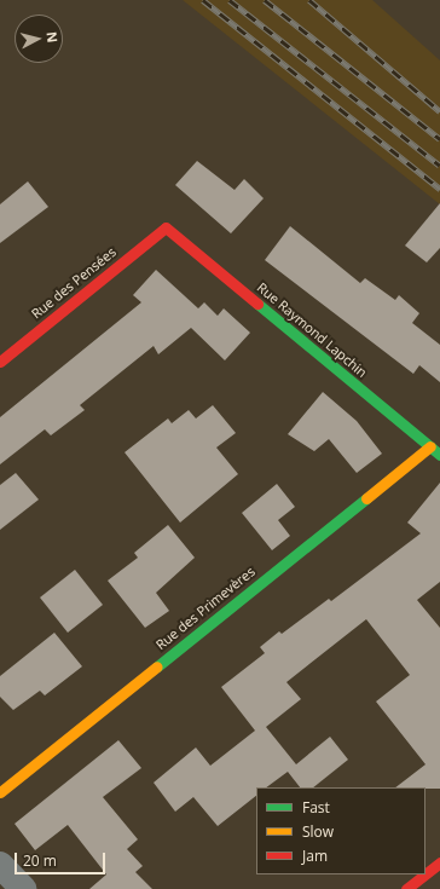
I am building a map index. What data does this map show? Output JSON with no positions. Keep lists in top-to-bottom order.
{
  "streets": {
    "street": ["Rue des Pensées", "Rue Raymond Lapchin", "Rue des Primevères"]
  },
  "crossings": [
    ["Rue des Pensées", "Rue Raymond Lapchin"],
    ["Rue Raymond Lapchin", "Rue des Primevères"]
  ],
  "legend": ["Fast", "Slow", "Jam"],
  "scale_bar": "20 m",
  "north": "right"
}
